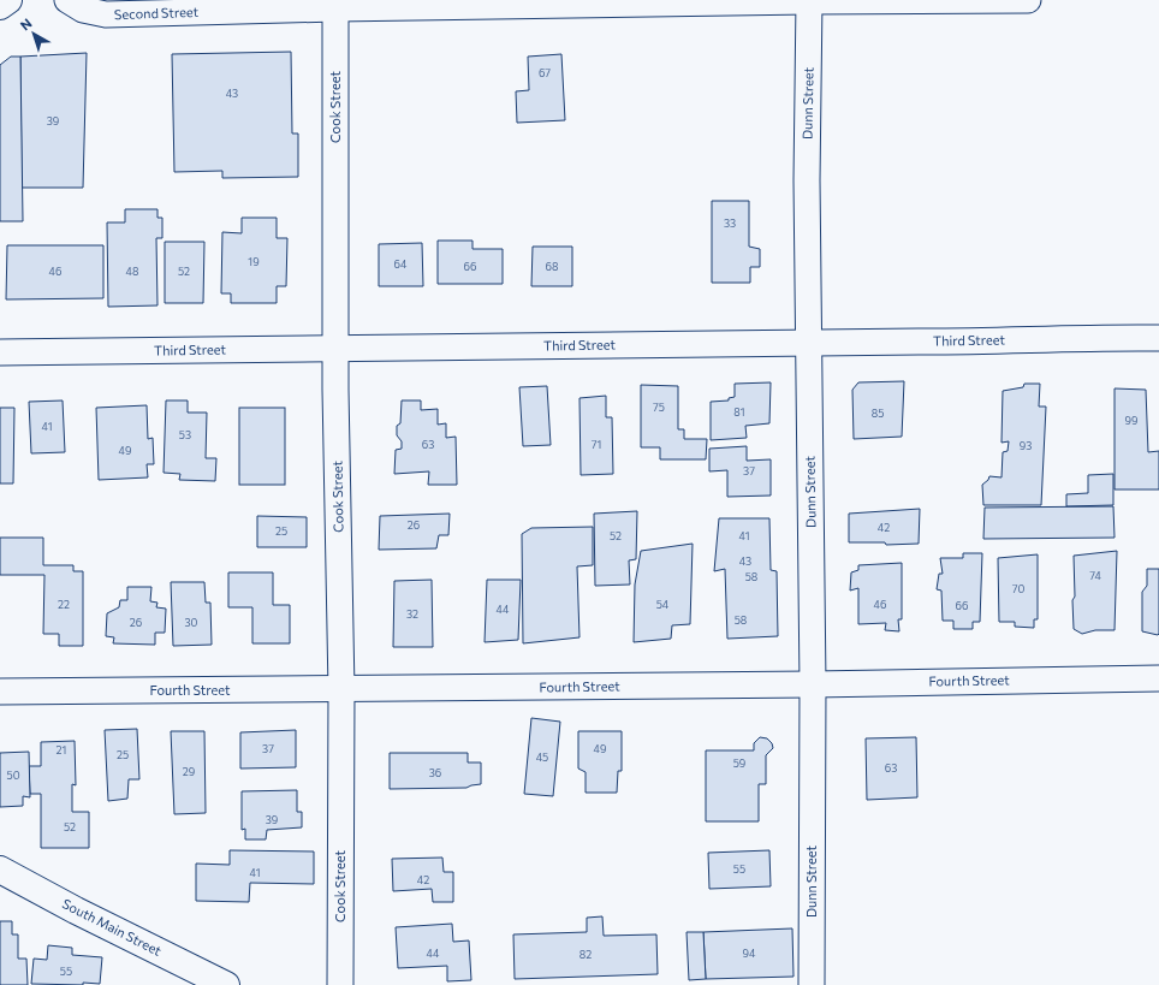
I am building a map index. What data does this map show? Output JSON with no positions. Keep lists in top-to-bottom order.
{
  "streets": {
    "street": [
      "Second Street",
      "Dunn Street",
      "Cook Street",
      "Third Street",
      "Fourth Street",
      "South Main Street"
    ]
  },
  "crossings": [
    ["Second Street", "Dunn Street"],
    ["Second Street", "Cook Street"],
    ["Dunn Street", "Third Street"],
    ["Dunn Street", "Fourth Street"],
    ["Cook Street", "Third Street"],
    ["Cook Street", "Fourth Street"]
  ],
  "house_numbers": [
    "67",
    "43",
    "39",
    "33",
    "19",
    "64",
    "66",
    "68",
    "46",
    "48",
    "52",
    "75",
    "81",
    "85",
    "99",
    "41",
    "53",
    "63",
    "71",
    "93",
    "49",
    "37",
    "26",
    "42",
    "25",
    "52",
    "41",
    "43",
    "74",
    "58",
    "70",
    "22",
    "54",
    "46",
    "66",
    "44",
    "32",
    "58",
    "26",
    "30",
    "37",
    "49",
    "21",
    "25",
    "45",
    "59",
    "63",
    "29",
    "36",
    "50",
    "39",
    "52",
    "55",
    "41",
    "42",
    "44",
    "94",
    "82",
    "55"
  ],
  "north": "top left"
}
